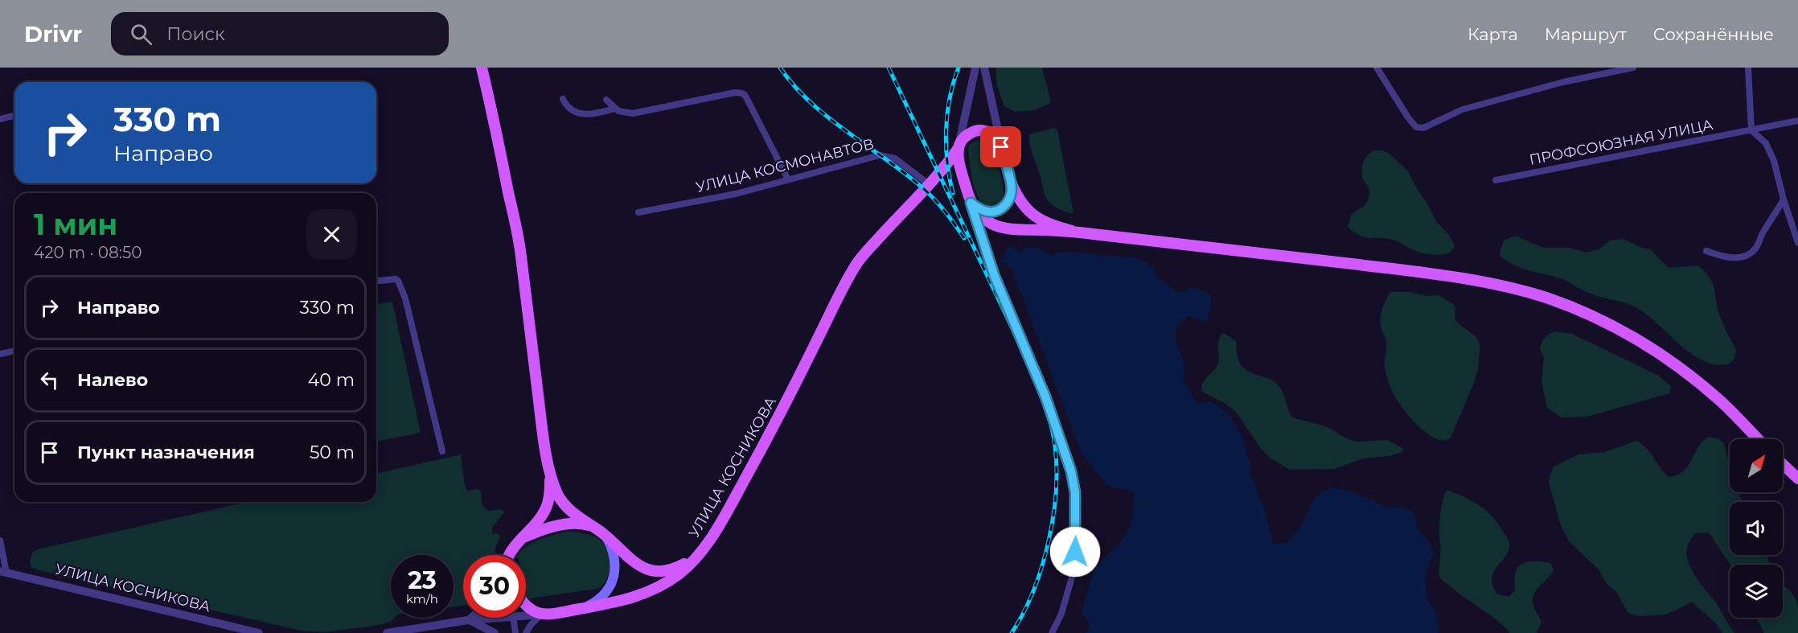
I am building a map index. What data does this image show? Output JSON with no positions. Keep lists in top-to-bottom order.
{
  "streets": {
    "main road": ["УЛИЦА КОСНИКОВА"],
    "street": ["ПРОФСОЮЗНАЯ УЛИЦА", "УЛИЦА КОСМОНАВТОВ"]
  },
  "crossings": [
    ["УЛИЦА КОСМОНАВТОВ", "УЛИЦА КОСНИКОВА"]
  ],
  "north": "top right",
  "page": {
    "header": "Drivr",
    "search": "Поиск",
    "nav": ["Карта", "Маршрут", "Сохранённые"],
    "turn": ["330 m", "Направо"],
    "heading": ["1 мин", "420 m · 08:50"],
    "list": [
      {
        "name": "Направо",
        "value": "330 m"
      },
      {
        "name": "Налево",
        "value": "40 m"
      },
      {
        "name": "Пункт назначения",
        "value": "50 m"
      }
    ],
    "speed": "23 km/h",
    "limit": "30"
  }
}
